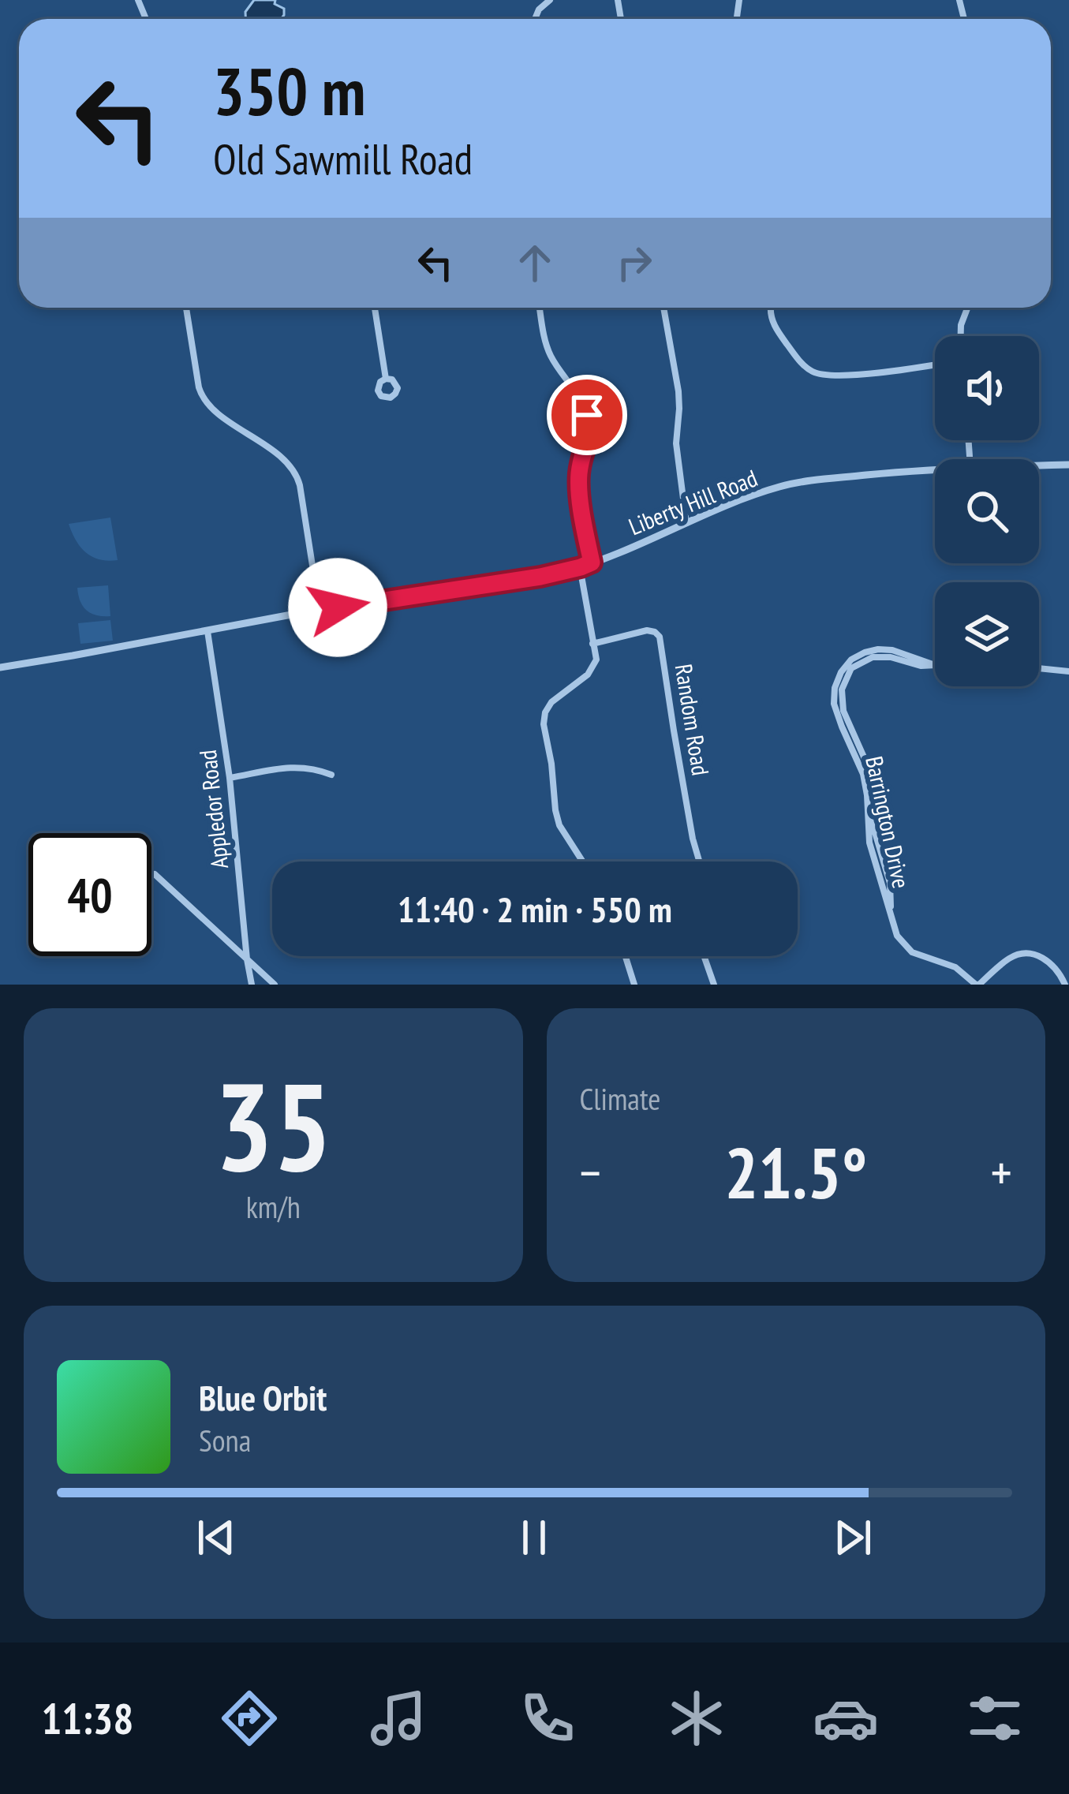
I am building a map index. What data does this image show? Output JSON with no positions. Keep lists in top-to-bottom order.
{
  "streets": {
    "street": [
      "Liberty Hill Road",
      "Random Road",
      "Appledor Road",
      "Barrington Drive"
    ]
  },
  "crossings": [
    ["Liberty Hill Road", "Appledor Road"]
  ],
  "page": {
    "turn": ["350 m", "Old Sawmill Road"],
    "limit": "40",
    "trip": "11:40 · 2 min · 550 m",
    "tile": [
      ["35", "km/h"],
      "Climate"
    ],
    "heat": ["−", "21.5°", "+"],
    "song": ["Blue Orbit", "Sona"],
    "tabs": "11:38"
  }
}
